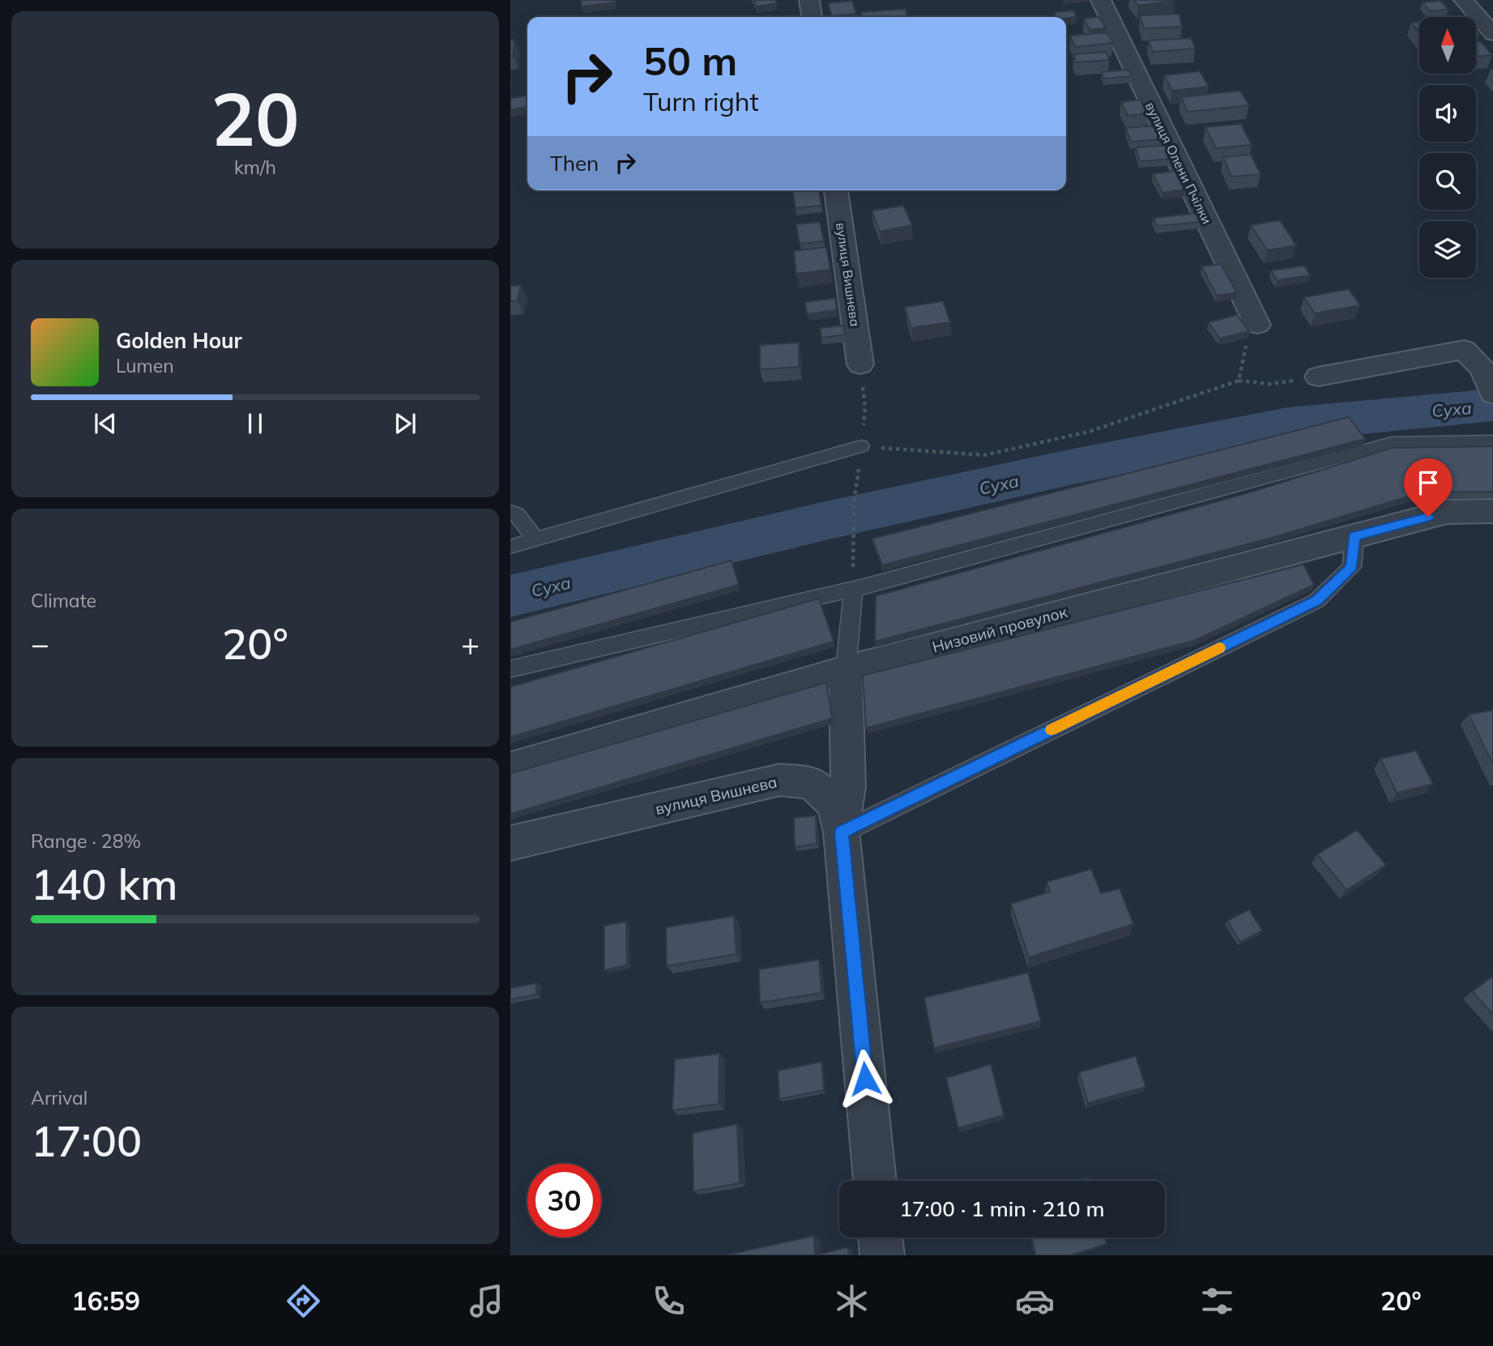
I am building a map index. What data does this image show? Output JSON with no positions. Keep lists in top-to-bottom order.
{
  "streets": {
    "street": ["вулиця Олени Пчілки", "вулиця Вишнева", "Низовий провулок"]
  },
  "water": ["Суха"],
  "north": "top",
  "page": {
    "tile": [
      ["20", "km/h"],
      "Climate",
      ["Range · 28%", "140 km"],
      ["Arrival", "17:00"]
    ],
    "turn": ["50 m", "Turn right"],
    "then": "Then",
    "song": ["Golden Hour", "Lumen"],
    "heat": ["−", "20°", "+"],
    "limit": "30",
    "trip": "17:00 · 1 min · 210 m",
    "tabs": ["16:59", "20°"]
  }
}
